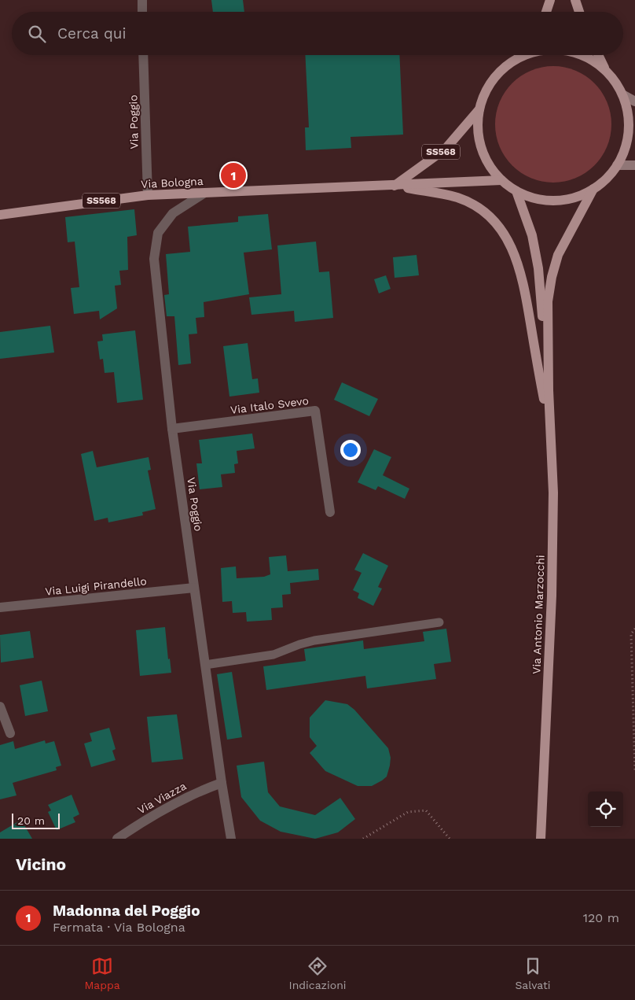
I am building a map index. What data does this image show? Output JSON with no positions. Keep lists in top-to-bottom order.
{
  "streets": {
    "main road": ["SS568", "Via Bologna", "Via Antonio Marzocchi"],
    "street": [
      "Via Poggio",
      "Via Italo Svevo",
      "Via Luigi Pirandello",
      "Via Viazza"
    ]
  },
  "crossings": [
    ["Via Poggio", "Via Bologna"],
    ["Via Poggio", "Via Italo Svevo"],
    ["Via Poggio", "Via Luigi Pirandello"],
    ["Via Poggio", "Via Viazza"],
    ["SS568", "Via Bologna"],
    ["SS568", "Via Antonio Marzocchi"]
  ],
  "scale_bar": "20 m",
  "page": {
    "search": "Cerca qui",
    "pins": "1",
    "scale": "20 m",
    "heading": "Vicino",
    "list": [
      {
        "mark": "1",
        "name": "Madonna del Poggio",
        "note": "Fermata · Via Bologna",
        "value": "120 m"
      }
    ],
    "nav": ["Mappa", "Indicazioni", "Salvati"]
  }
}
